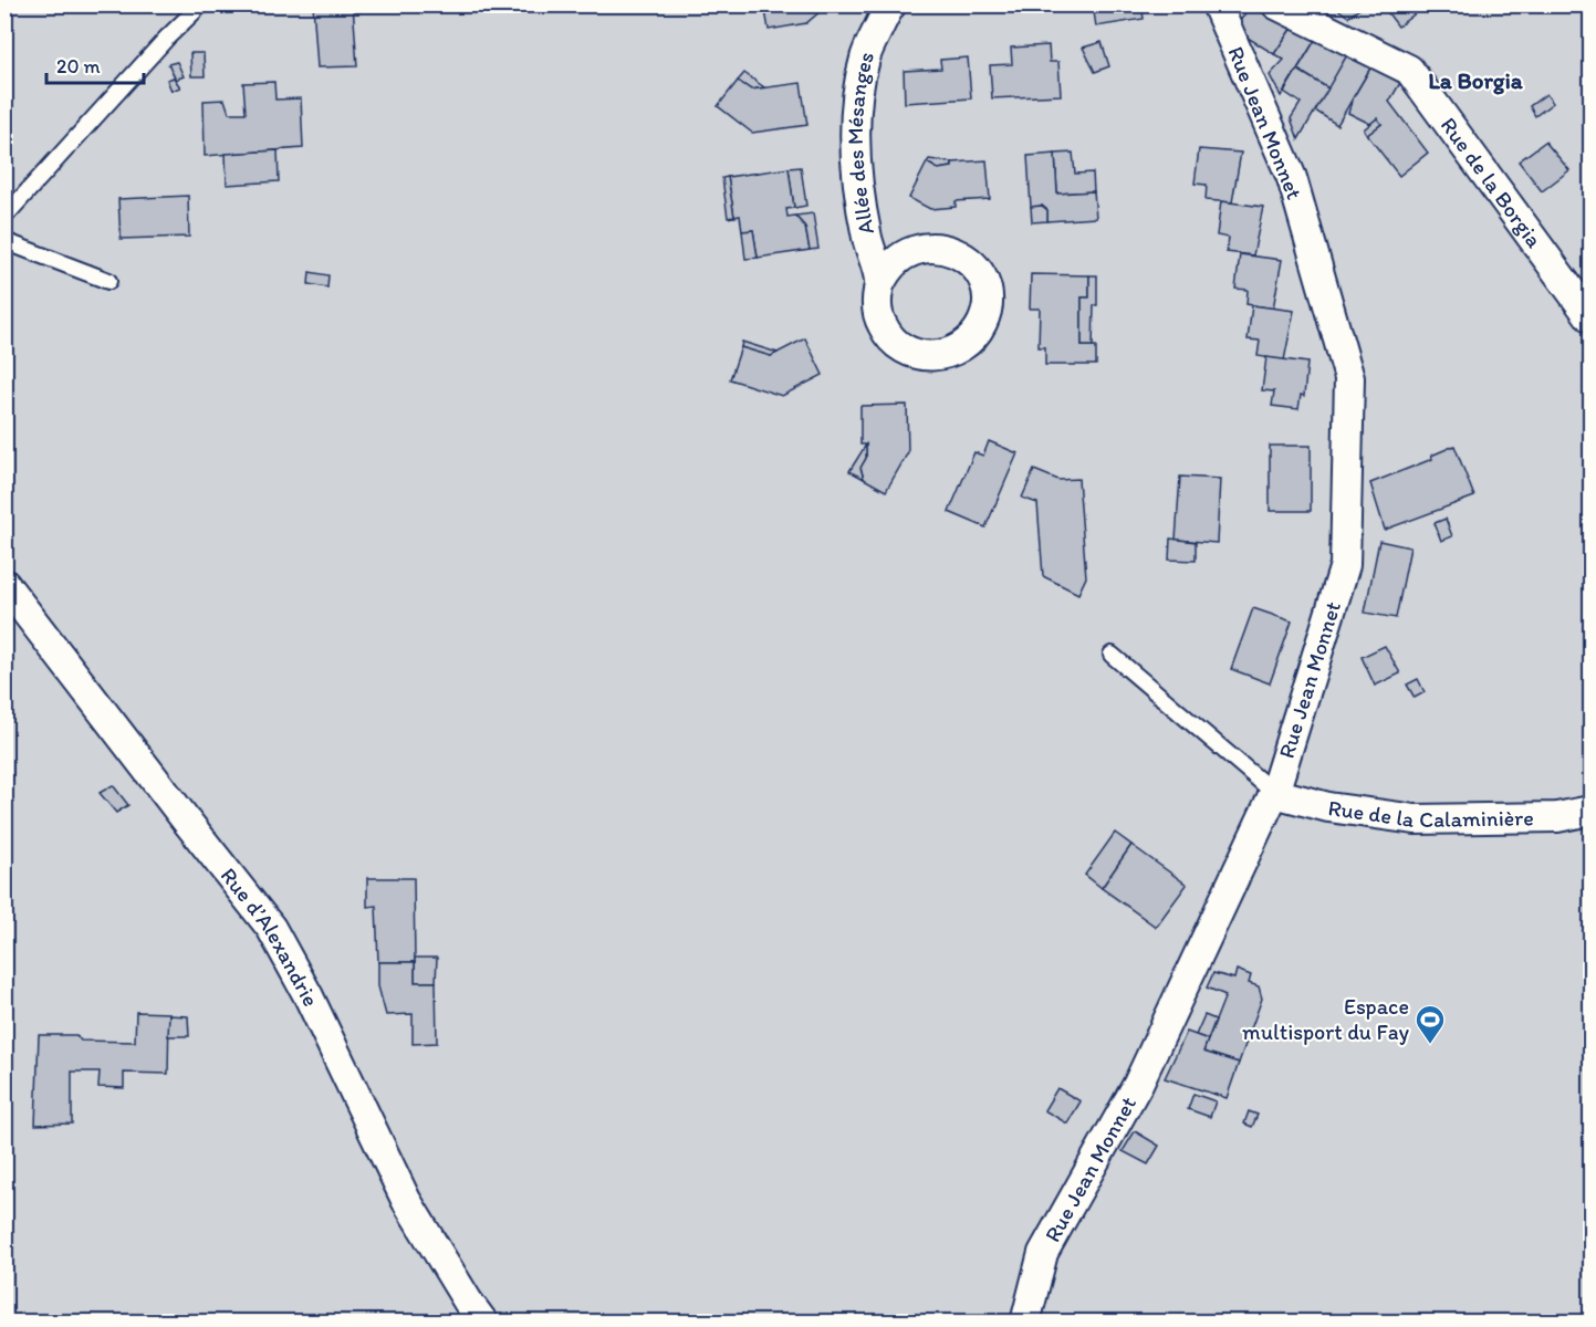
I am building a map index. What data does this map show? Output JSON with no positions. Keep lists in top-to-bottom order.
{
  "streets": {
    "street": [
      "Rue Jean Monnet",
      "Allée des Mésanges",
      "Rue de la Borgia",
      "Rue de la Calaminière",
      "Rue d’Alexandrie"
    ]
  },
  "crossings": [
    ["Rue Jean Monnet", "Rue de la Calaminière"]
  ],
  "districts": ["La Borgia"],
  "places": {
    "sports": ["Espace multisport du Fay"]
  },
  "scale_bar": "20 m"
}
